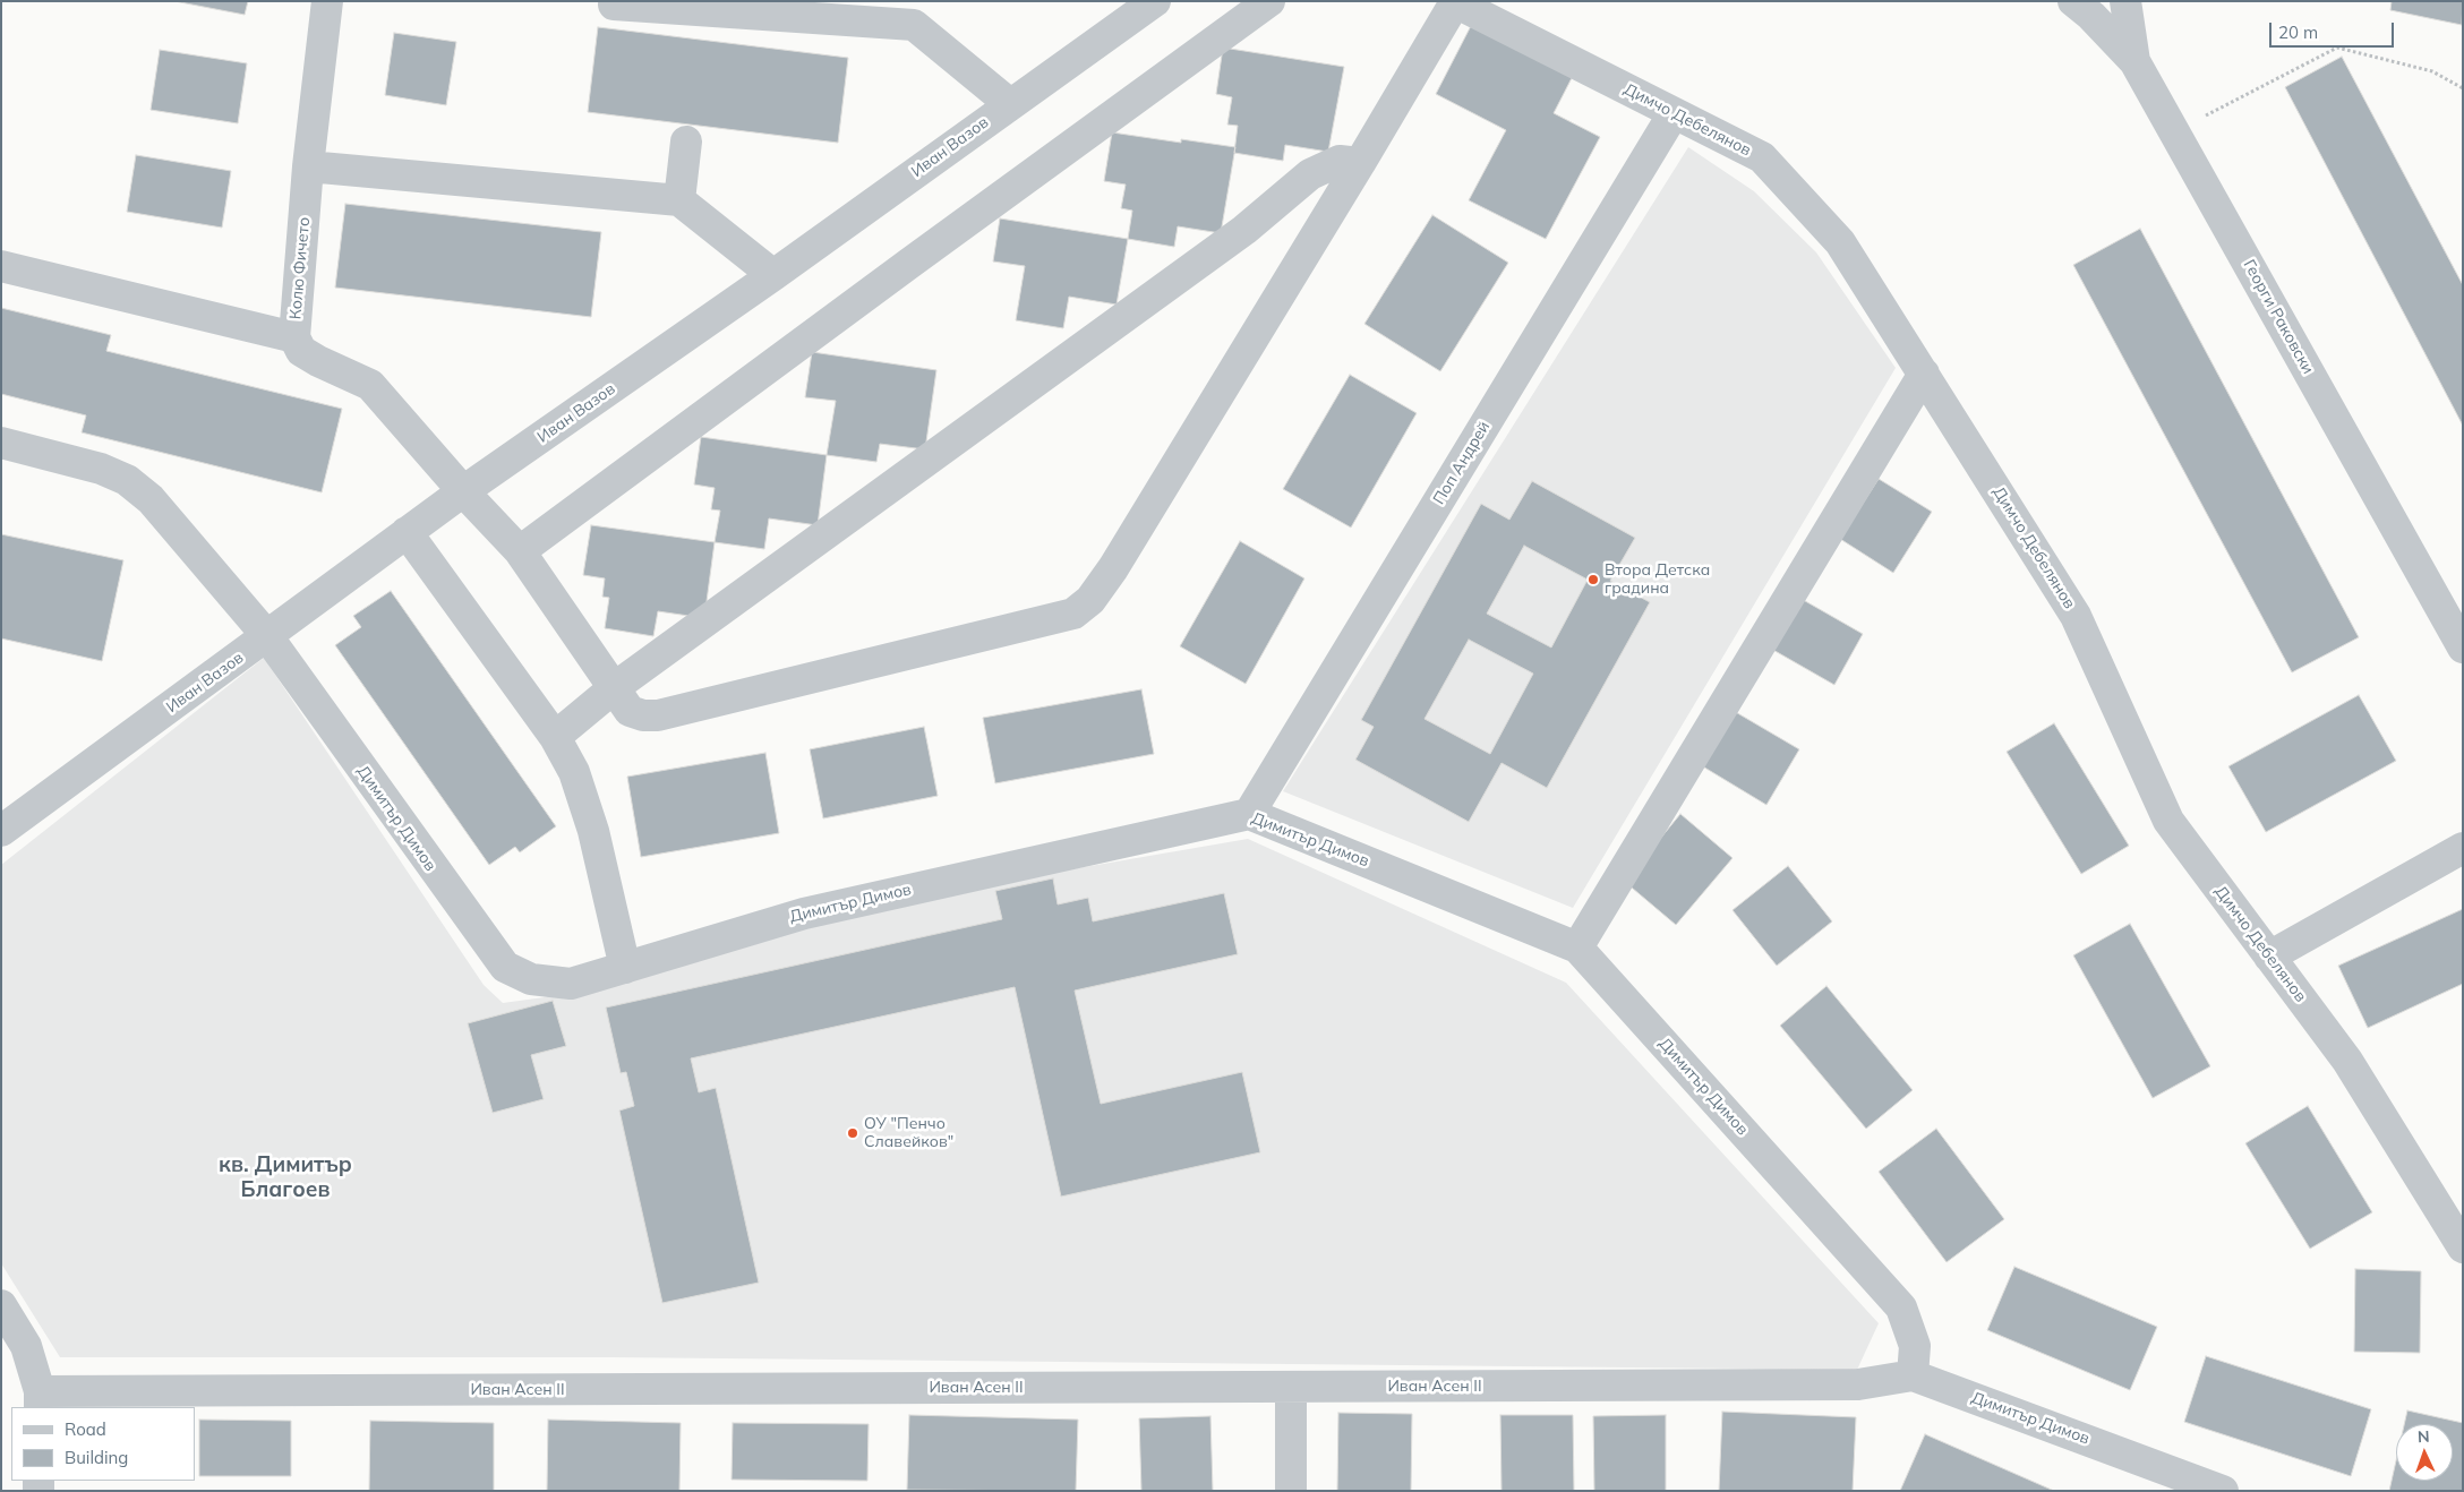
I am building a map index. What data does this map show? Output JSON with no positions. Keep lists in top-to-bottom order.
{
  "streets": {
    "street": [
      "Димчо Дебелянов",
      "Иван Вазов",
      "Колю Фичето",
      "Георги Раковски",
      "Поп Андрей",
      "Димитър Димов",
      "Иван Асен II"
    ]
  },
  "crossings": [
    ["Димчо Дебелянов", "Колю Фичето"],
    ["Димчо Дебелянов", "Поп Андрей"],
    ["Иван Вазов", "Колю Фичето"],
    ["Иван Вазов", "Димитър Димов"],
    ["Поп Андрей", "Димитър Димов"],
    ["Димитър Димов", "Иван Асен II"]
  ],
  "districts": ["кв. Димитър Благоев"],
  "places": ["Втора Детска градина", "ОУ \"Пенчо Славейков\""],
  "legend": ["Road", "Building"],
  "scale_bar": "20 m",
  "north": "top"
}
